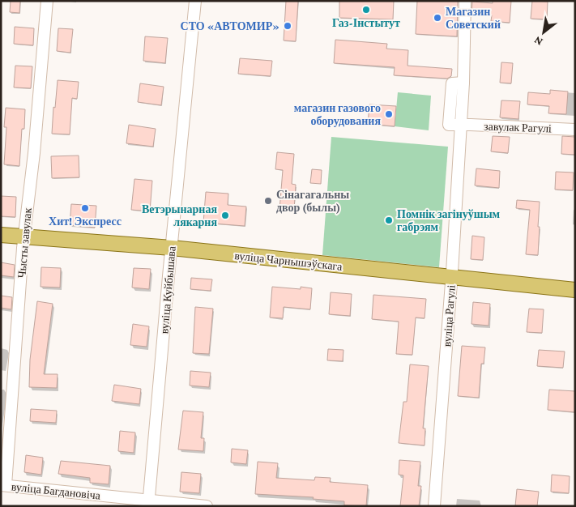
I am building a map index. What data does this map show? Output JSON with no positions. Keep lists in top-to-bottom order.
{
  "streets": {
    "main road": ["вуліца Чарнышэўскага"],
    "street": [
      "завулак Рагулі",
      "Чысты завулак",
      "вуліца Куйбышава",
      "вуліца Рагулі",
      "вуліца Багдановіча"
    ]
  },
  "crossings": [
    ["завулак Рагулі", "вуліца Рагулі"],
    ["Чысты завулак", "вуліца Чарнышэўскага"],
    ["Чысты завулак", "вуліца Багдановіча"],
    ["вуліца Чарнышэўскага", "вуліца Куйбышава"],
    ["вуліца Чарнышэўскага", "вуліца Рагулі"],
    ["вуліца Куйбышава", "вуліца Багдановіча"]
  ],
  "places": [
    "Газ-Інстытут",
    "Магазин Советский",
    "СТО «АВТОМИР»",
    "магазин газового оборудования",
    "Сінагагальны двор (былы)",
    "Хит! Экспресс",
    "Ветэрынарная лякарня",
    "Помнік загінуўшым габрэям"
  ],
  "north": "bottom left"
}
